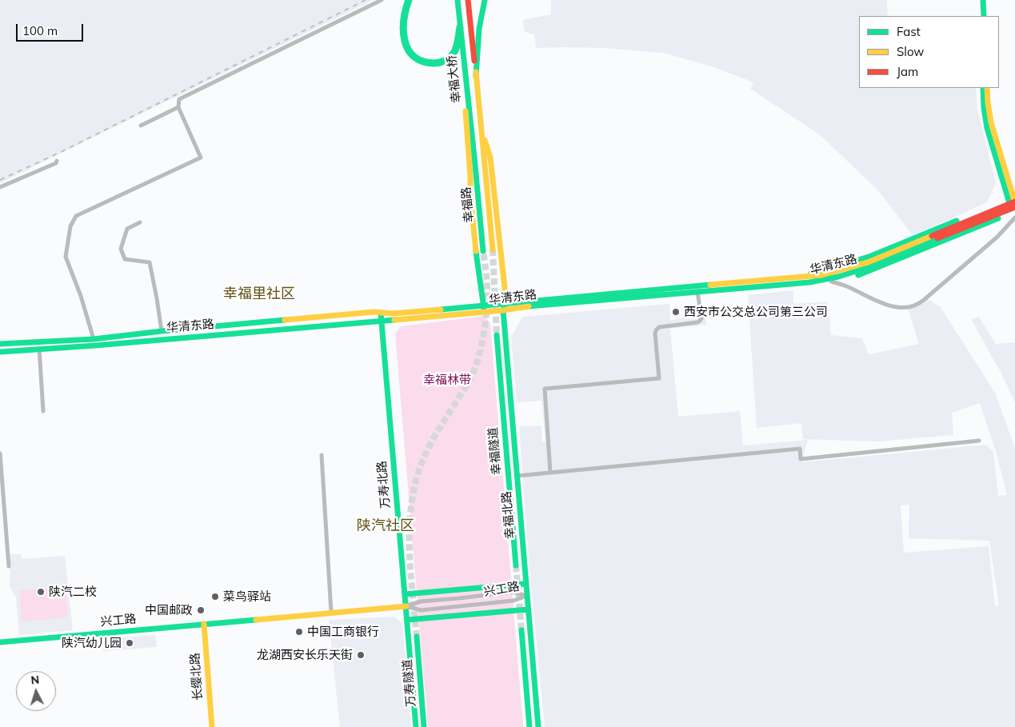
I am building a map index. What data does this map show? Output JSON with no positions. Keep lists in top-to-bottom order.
{
  "streets": {
    "main road": [
      "幸福大桥",
      "幸福路",
      "华清东路",
      "幸福隧道",
      "万寿北路",
      "幸福北路",
      "兴工路",
      "长缨北路",
      "万寿隧道"
    ]
  },
  "crossings": [
    ["幸福大桥", "幸福路"],
    ["华清东路", "万寿北路"],
    ["华清东路", "幸福北路"],
    ["万寿北路", "兴工路"],
    ["幸福北路", "兴工路"],
    ["兴工路", "长缨北路"]
  ],
  "districts": ["幸福里社区", "陕汽社区"],
  "parks": ["幸福林带"],
  "places": [
    "西安市公交总公司第三公司",
    "陕汽二校",
    "菜鸟驿站",
    "中国邮政",
    "中国工商银行",
    "陕汽幼儿园",
    "龙湖西安长乐天街"
  ],
  "legend": ["Fast", "Slow", "Jam"],
  "scale_bar": "100 m",
  "north": "top"
}
